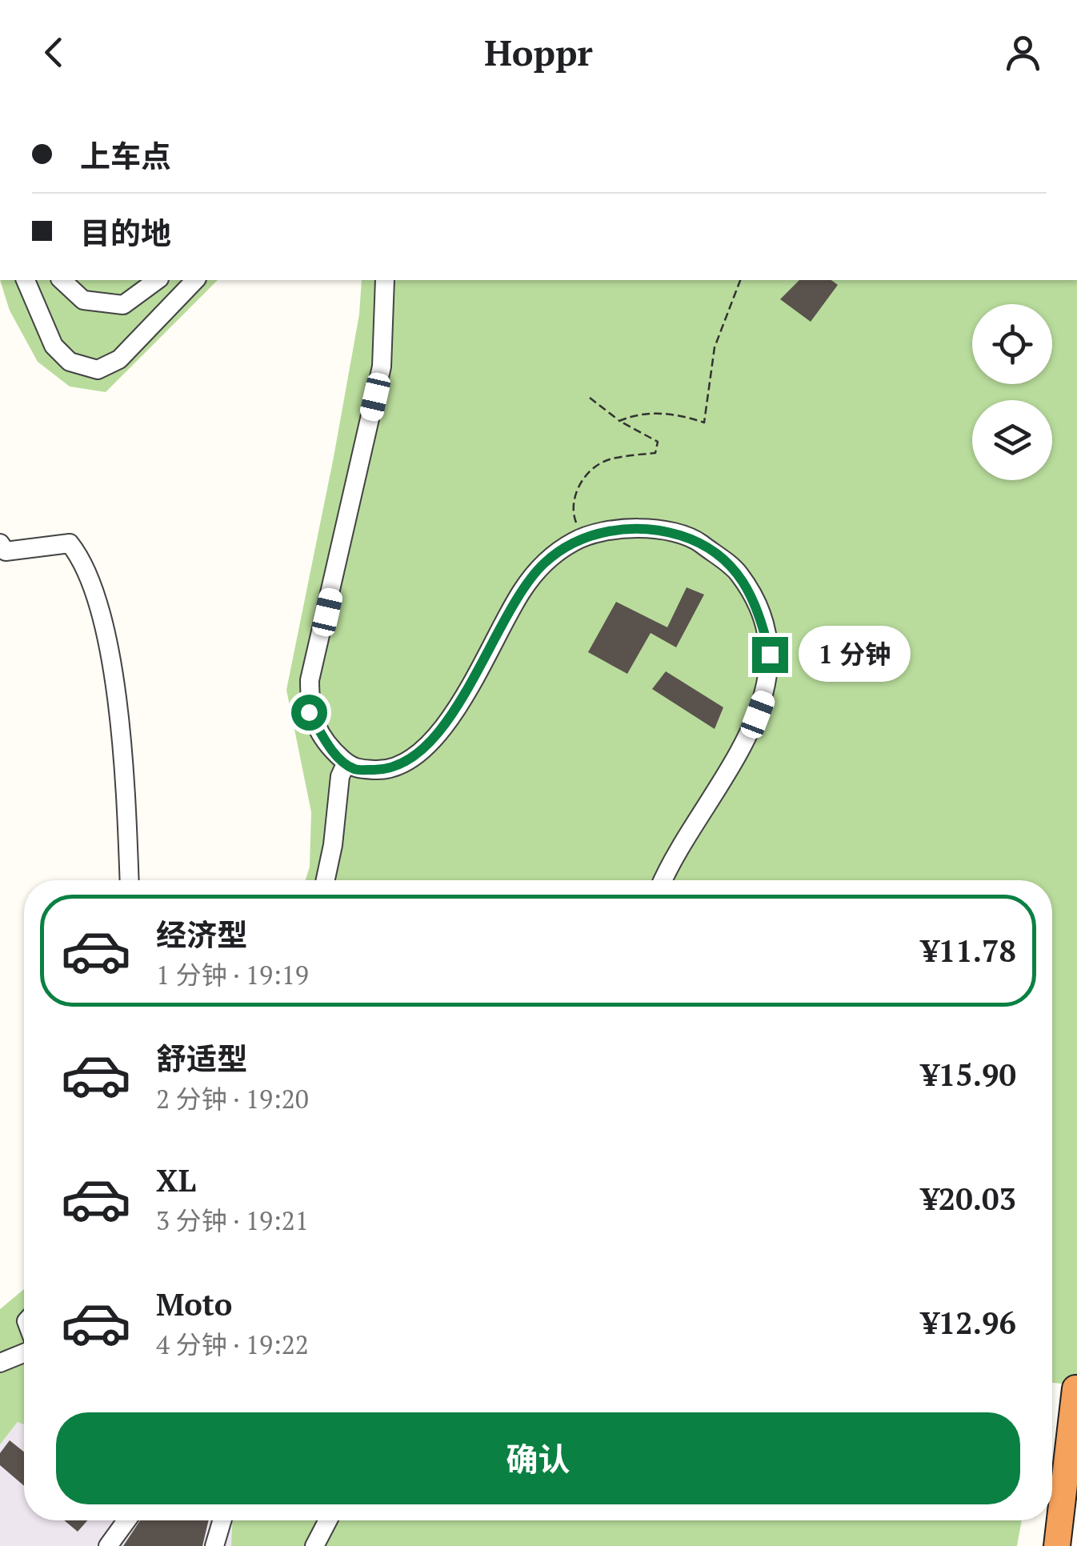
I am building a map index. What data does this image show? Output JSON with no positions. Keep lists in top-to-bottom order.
{
  "page": {
    "header": "Hoppr",
    "banner": ["上车点", "目的地"],
    "bubble": "1 分钟",
    "list": [
      {
        "name": "经济型",
        "note": "1 分钟 · 19:19",
        "value": "¥11.78"
      },
      {
        "name": "舒适型",
        "note": "2 分钟 · 19:20",
        "value": "¥15.90"
      },
      {
        "name": "XL",
        "note": "3 分钟 · 19:21",
        "value": "¥20.03"
      },
      {
        "name": "Moto",
        "note": "4 分钟 · 19:22",
        "value": "¥12.96"
      }
    ],
    "buttons": "确认"
  }
}
